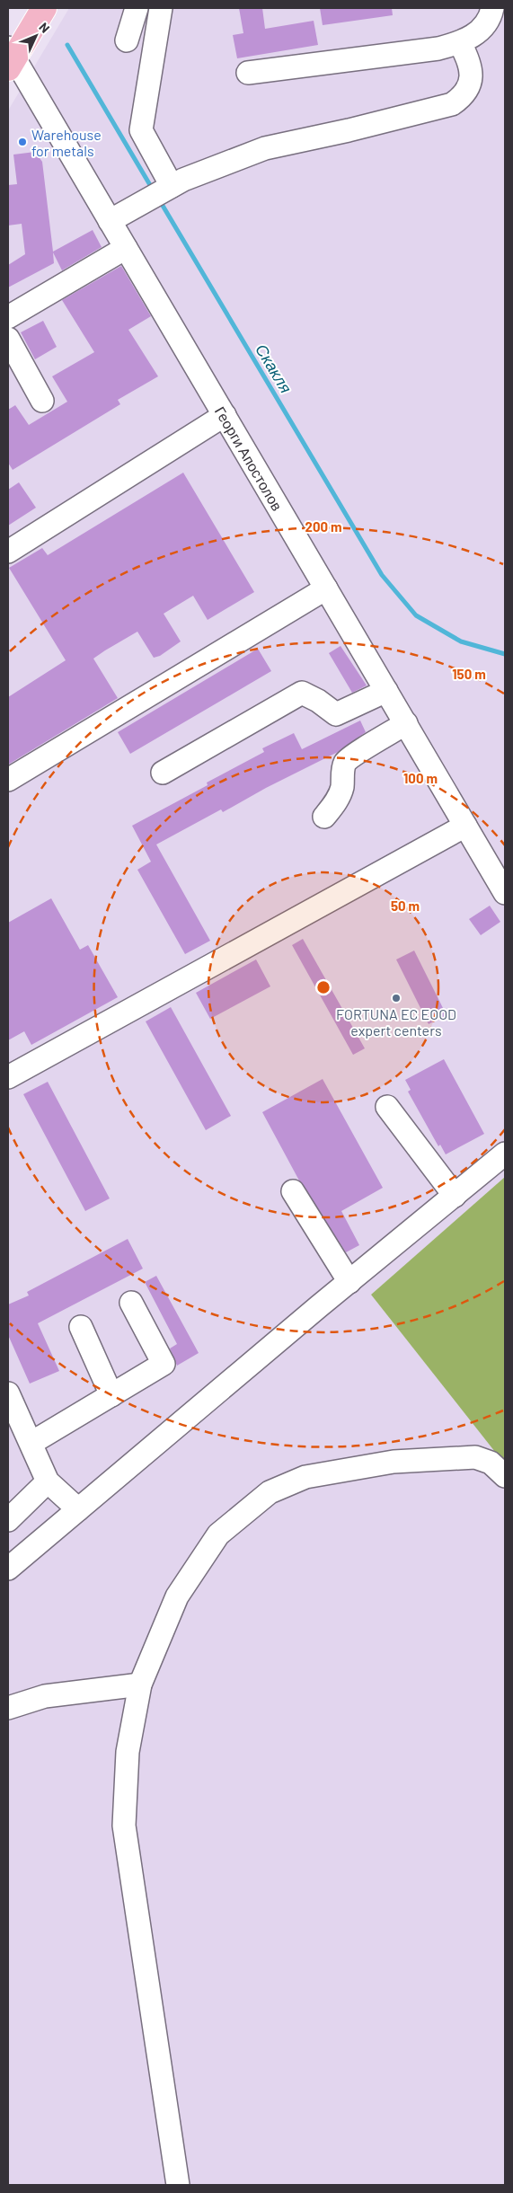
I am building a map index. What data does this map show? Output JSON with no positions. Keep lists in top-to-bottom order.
{
  "streets": {
    "street": ["Георги Апостолов"]
  },
  "water": ["Скакля"],
  "places": ["Warehouse for metals", "FORTUNA EC EOOD expert centers"],
  "north": "top right",
  "rings": [
    "200 m",
    "150 m",
    "100 m",
    "50 m"
  ]
}
